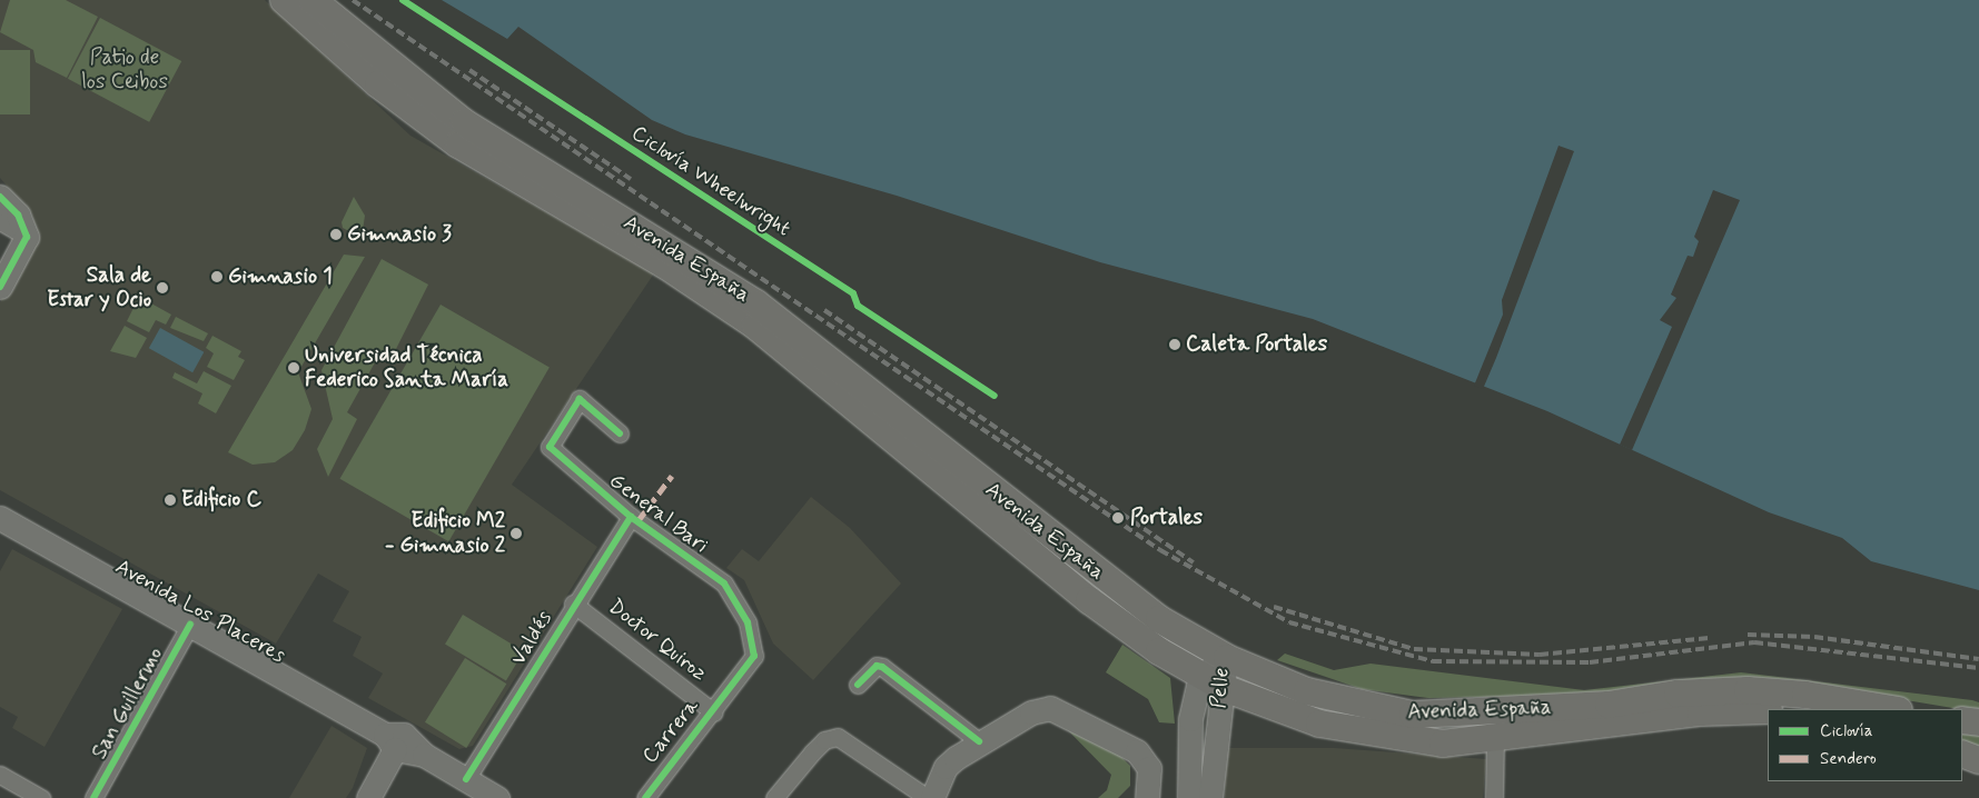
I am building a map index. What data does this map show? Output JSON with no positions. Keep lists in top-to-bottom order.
{
  "streets": {
    "main road": ["Avenida España", "Avenida Los Placeres", "Pelle"],
    "street": [
      "General Bari",
      "Valdés",
      "Doctor Quiroz",
      "San Guillermo",
      "Carrera"
    ],
    "cycle path": ["Ciclovía Wheelwright"]
  },
  "crossings": [
    ["Avenida España", "Pelle"],
    ["General Bari", "Valdés"],
    ["General Bari", "Carrera"],
    ["Avenida Los Placeres", "Valdés"],
    ["Avenida Los Placeres", "San Guillermo"],
    ["Valdés", "Doctor Quiroz"],
    ["Doctor Quiroz", "Carrera"]
  ],
  "parks": ["Patio de los Ceibos"],
  "places": [
    "Gimnasio 3",
    "Gimnasio 1",
    "Sala de Estar y Ocio",
    "Caleta Portales",
    "Universidad Técnica Federico Santa María",
    "Edificio C",
    "Portales",
    "Edificio M2 - Gimnasio 2"
  ],
  "legend": ["Ciclovía", "Sendero"]
}
